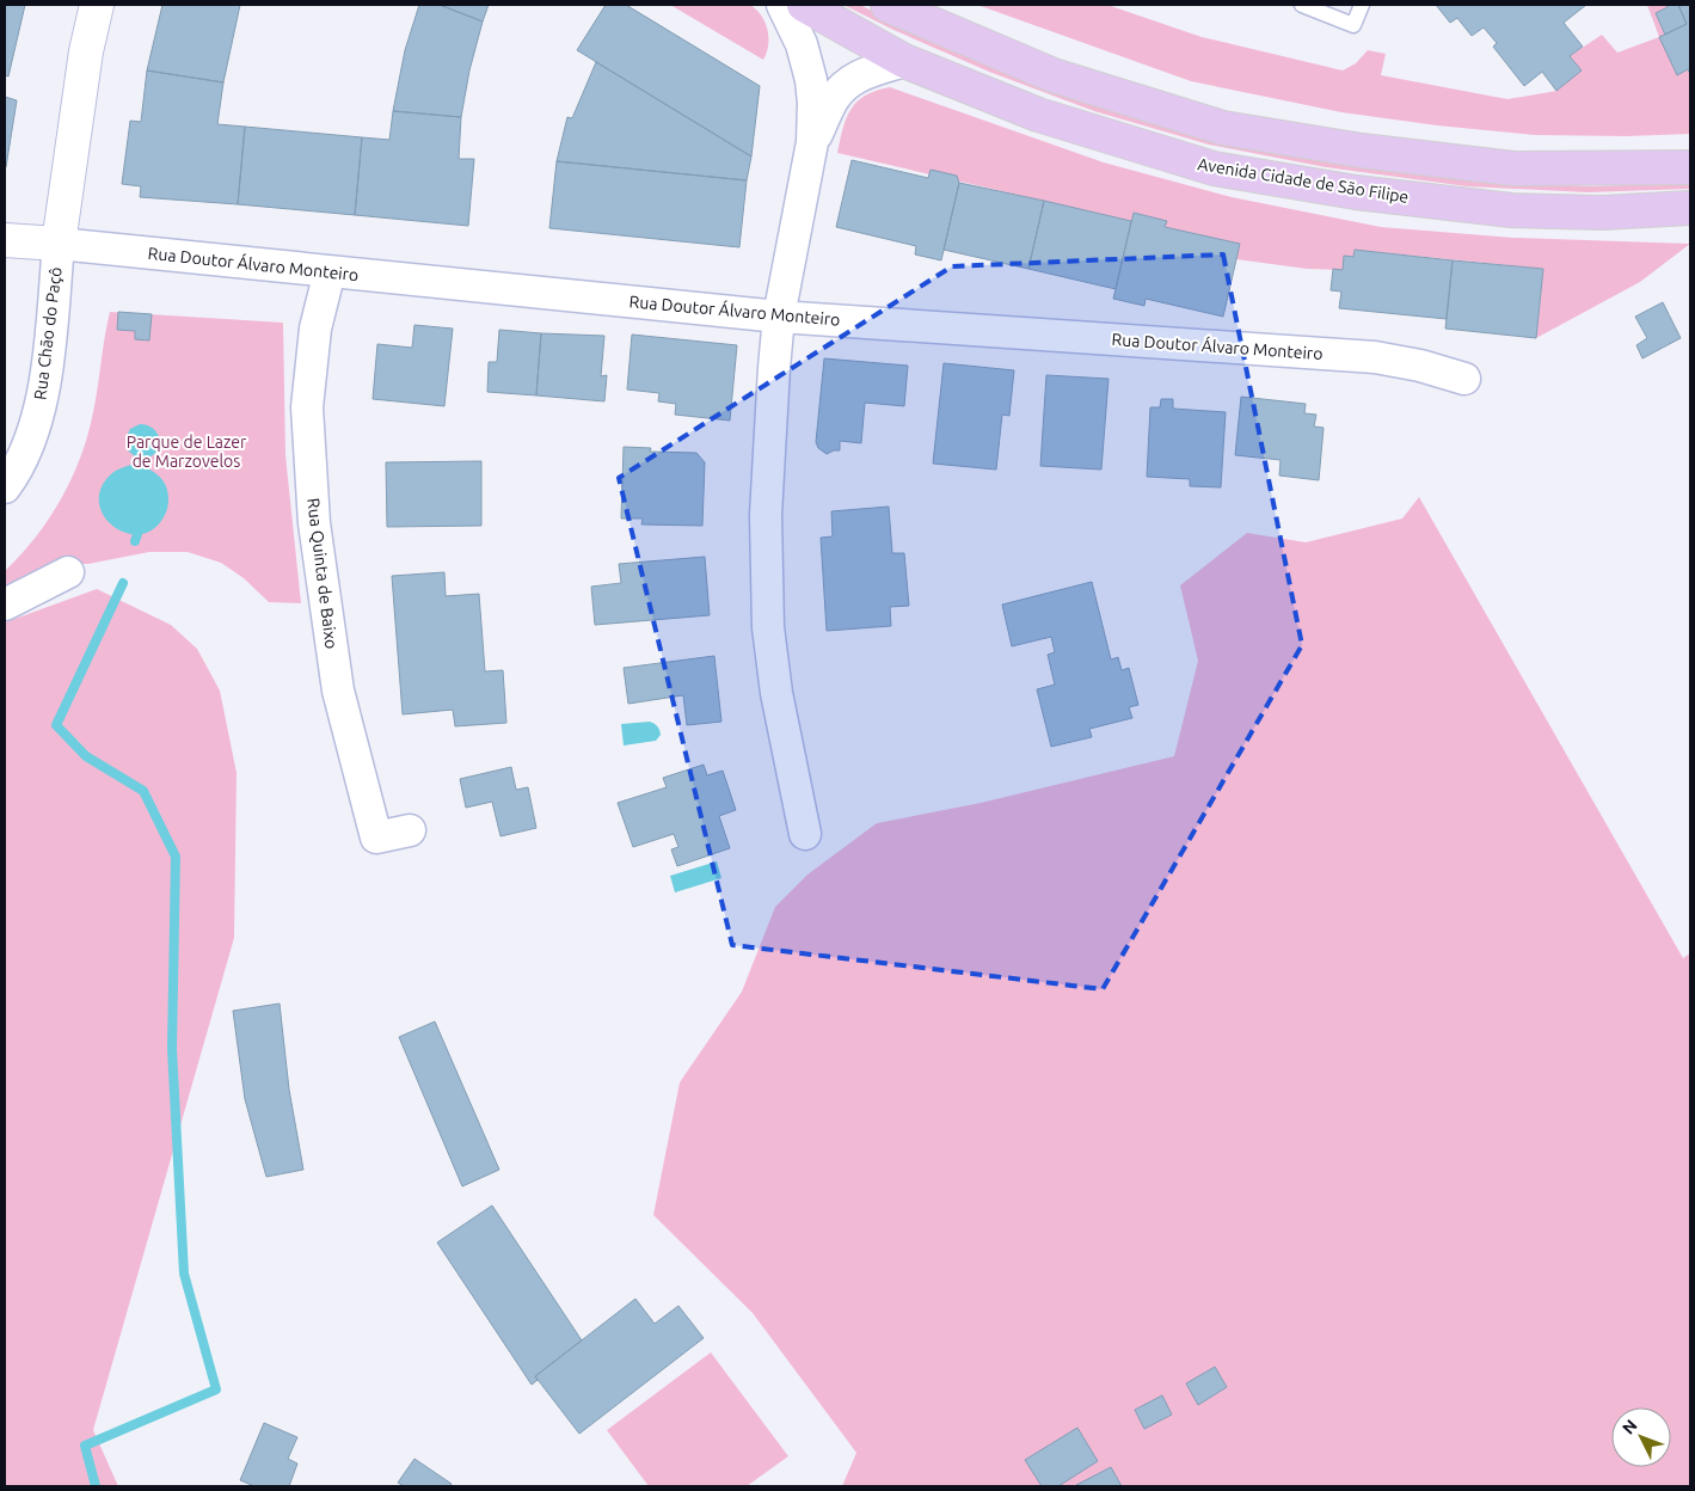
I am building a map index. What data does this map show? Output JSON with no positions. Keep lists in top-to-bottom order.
{
  "streets": {
    "main road": ["Avenida Cidade de São Filipe"],
    "street": ["Rua Doutor Álvaro Monteiro", "Rua Chão do Paçô", "Rua Quinta de Baixo"]
  },
  "crossings": [
    ["Rua Doutor Álvaro Monteiro", "Rua Chão do Paçô"],
    ["Rua Doutor Álvaro Monteiro", "Rua Quinta de Baixo"]
  ],
  "parks": ["Parque de Lazer de Marzovelos"],
  "north": "top left"
}
